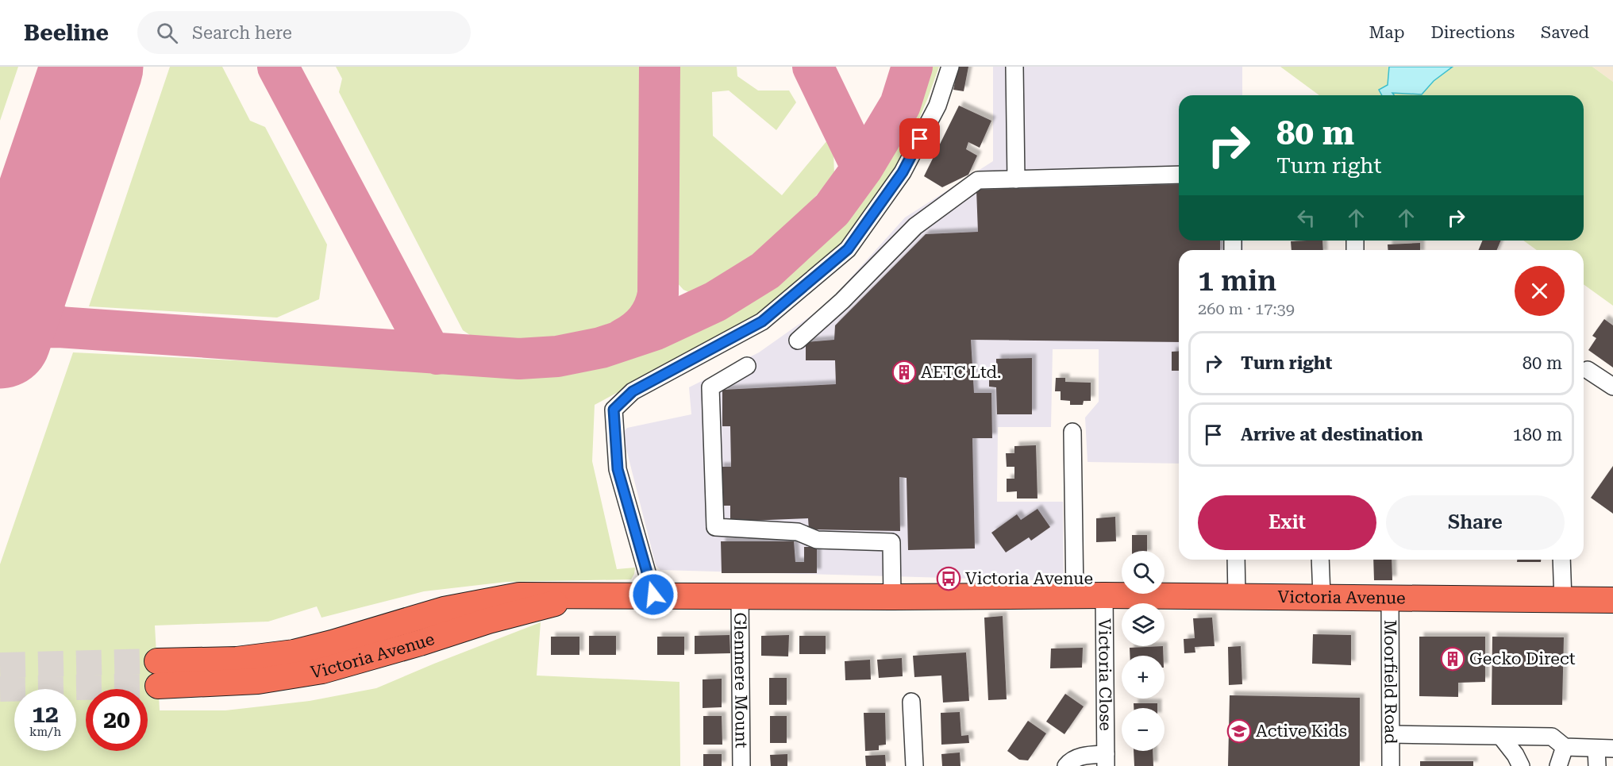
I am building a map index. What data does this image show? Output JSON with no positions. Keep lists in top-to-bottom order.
{
  "streets": {
    "highway": ["Victoria Avenue"],
    "street": ["Victoria Close", "Glenmere Mount", "Moorfield Road"]
  },
  "crossings": [
    ["Victoria Avenue", "Victoria Close"],
    ["Victoria Avenue", "Glenmere Mount"],
    ["Victoria Avenue", "Moorfield Road"]
  ],
  "places": {
    "building": ["AETC Ltd.", "Gecko Direct"],
    "bus stop": ["Victoria Avenue"],
    "school or university": ["Active Kids"]
  },
  "page": {
    "header": "Beeline",
    "search": "Search here",
    "nav": ["Map", "Directions", "Saved"],
    "turn": ["80 m", "Turn right"],
    "heading": ["1 min", "260 m · 17:39"],
    "list": [
      {
        "name": "Turn right",
        "value": "80 m"
      },
      {
        "name": "Arrive at destination",
        "value": "180 m"
      }
    ],
    "buttons": ["Exit", "Share"],
    "map_buttons": ["+", "−"],
    "speed": "12 km/h",
    "limit": "20"
  }
}
